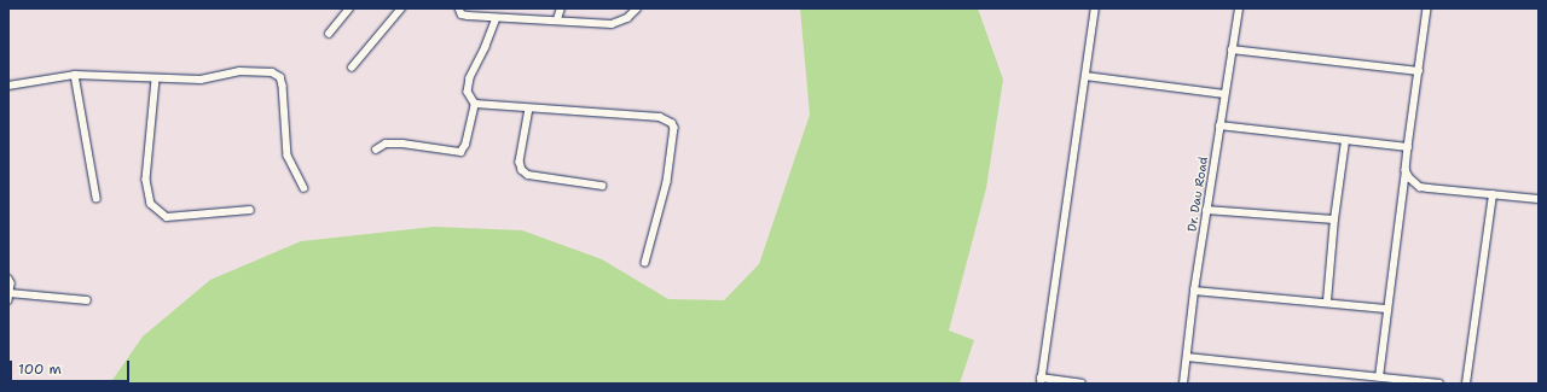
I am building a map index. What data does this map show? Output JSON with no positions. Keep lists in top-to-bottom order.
{
  "streets": {
    "street": ["Dr. Dau Road"]
  },
  "scale_bar": "100 m"
}
